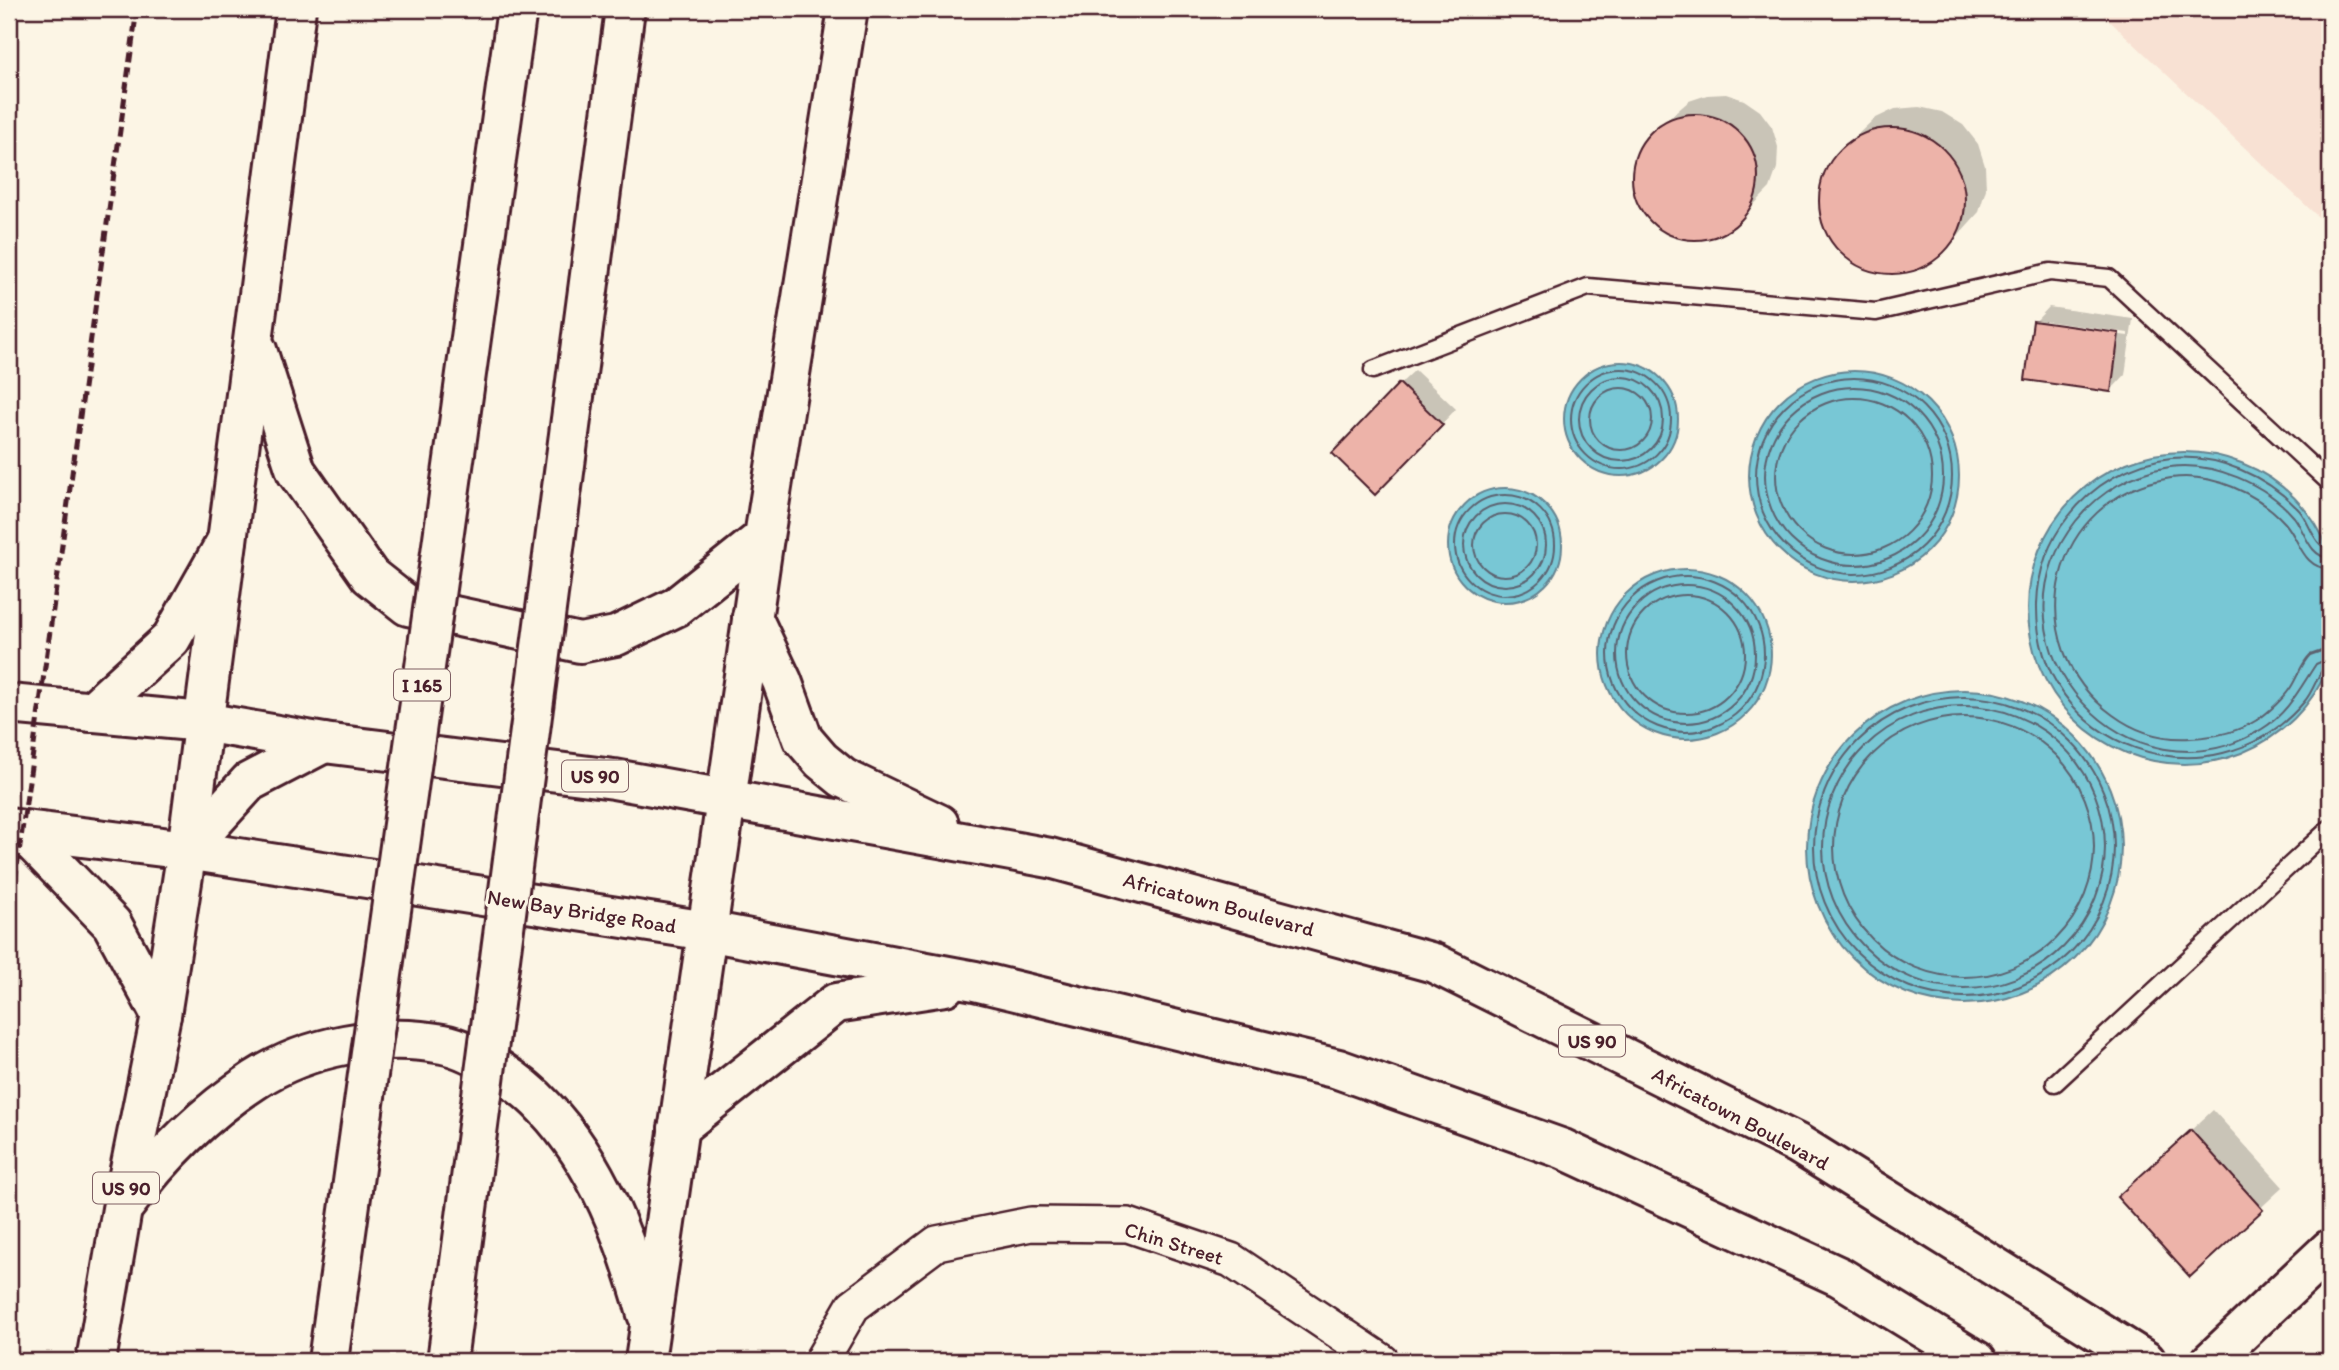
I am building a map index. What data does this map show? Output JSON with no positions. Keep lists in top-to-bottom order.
{
  "streets": {
    "main road": [
      "I 165",
      "US 90",
      "Africatown Boulevard",
      "New Bay Bridge Road"
    ],
    "street": ["Chin Street"]
  },
  "crossings": [
    ["US 90", "Africatown Boulevard"],
    ["US 90", "New Bay Bridge Road"]
  ]
}
